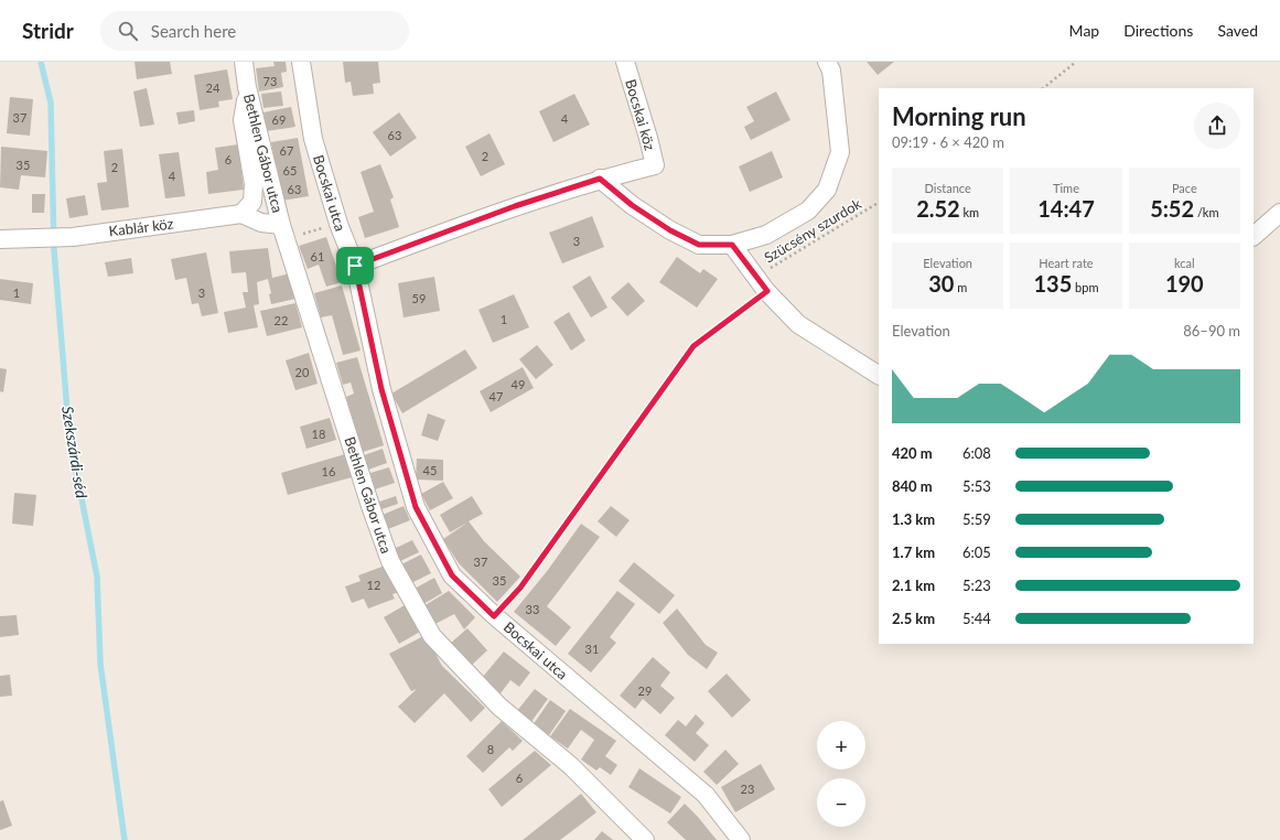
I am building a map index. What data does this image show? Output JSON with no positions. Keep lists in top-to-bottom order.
{
  "streets": {
    "street": [
      "Bocskai köz",
      "Bethlen Gábor utca",
      "Bocskai utca",
      "Kablár köz"
    ],
    "path": ["Szücsény szurdok"]
  },
  "crossings": [
    ["Bocskai köz", "Bocskai utca"]
  ],
  "water": ["Szekszárdi-séd"],
  "house_numbers": [
    "73",
    "24",
    "37",
    "4",
    "69",
    "63",
    "67",
    "2",
    "6",
    "35",
    "2",
    "65",
    "4",
    "63",
    "3",
    "61",
    "1",
    "3",
    "59",
    "1",
    "22",
    "20",
    "49",
    "47",
    "18",
    "45",
    "16",
    "37",
    "35",
    "12",
    "33",
    "31",
    "29",
    "8",
    "6",
    "23"
  ],
  "page": {
    "header": "Stridr",
    "search": "Search here",
    "nav": ["Map", "Directions", "Saved"],
    "heading": ["Morning run", "09:19 · 6 × 420 m"],
    "stats": [
      ["Distance", "2.52 km"],
      ["Time", "14:47"],
      ["Pace", "5:52 /km"],
      ["Elevation", "30 m"],
      ["Heart rate", "135 bpm"],
      ["kcal", "190"]
    ],
    "chart": ["Elevation", "86–90 m"],
    "list": [
      {
        "name": "420 m",
        "note": "6:08"
      },
      {
        "name": "840 m",
        "note": "5:53"
      },
      {
        "name": "1.3 km",
        "note": "5:59"
      },
      {
        "name": "1.7 km",
        "note": "6:05"
      },
      {
        "name": "2.1 km",
        "note": "5:23"
      },
      {
        "name": "2.5 km",
        "note": "5:44"
      }
    ],
    "map_buttons": ["+", "−"]
  }
}
